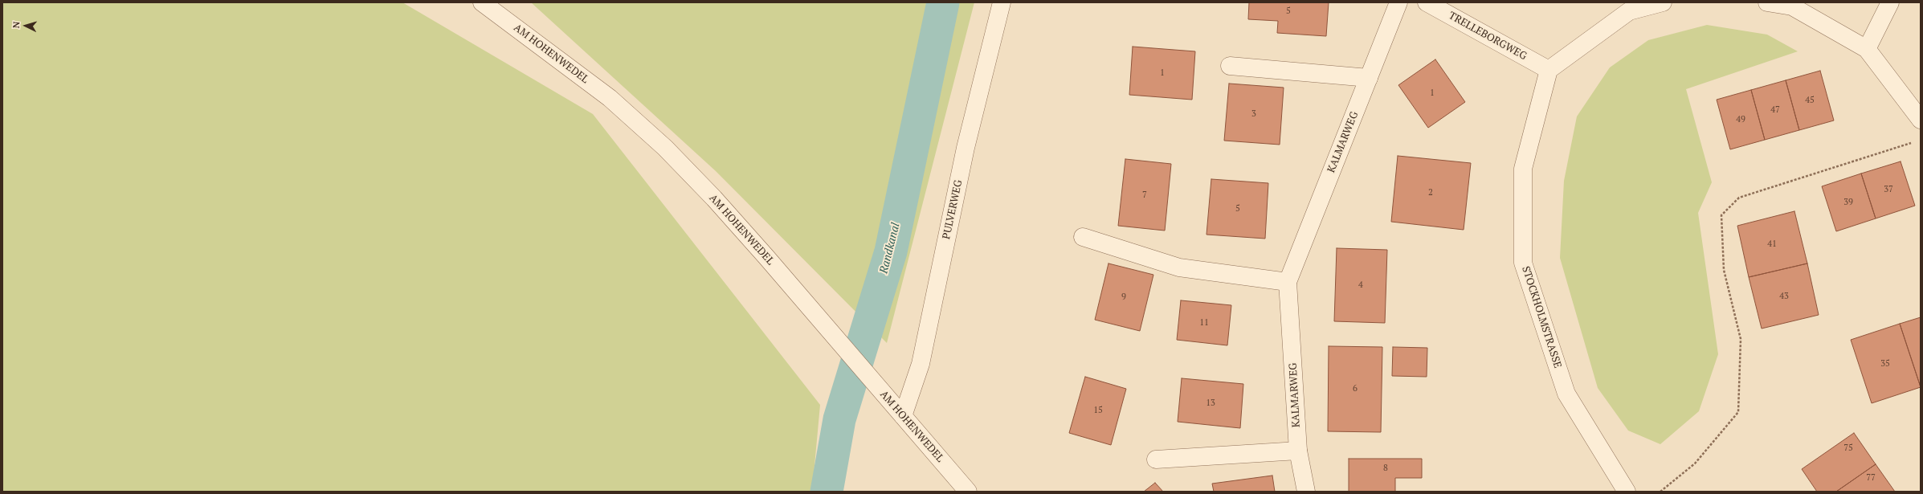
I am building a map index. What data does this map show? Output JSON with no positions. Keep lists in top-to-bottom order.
{
  "streets": {
    "street": [
      "TRELLEBORGWEG",
      "AM HOHENWEDEL",
      "KALMARWEG",
      "PULVERWEG",
      "STOCKHOLMSTRASSE"
    ]
  },
  "crossings": [
    ["TRELLEBORGWEG", "STOCKHOLMSTRASSE"],
    ["AM HOHENWEDEL", "PULVERWEG"]
  ],
  "water": ["Randkanal"],
  "house_numbers": [
    "5",
    "1",
    "1",
    "45",
    "47",
    "3",
    "49",
    "37",
    "2",
    "7",
    "39",
    "5",
    "41",
    "4",
    "43",
    "9",
    "11",
    "35",
    "6",
    "13",
    "15",
    "75",
    "8",
    "77"
  ],
  "north": "left"
}
